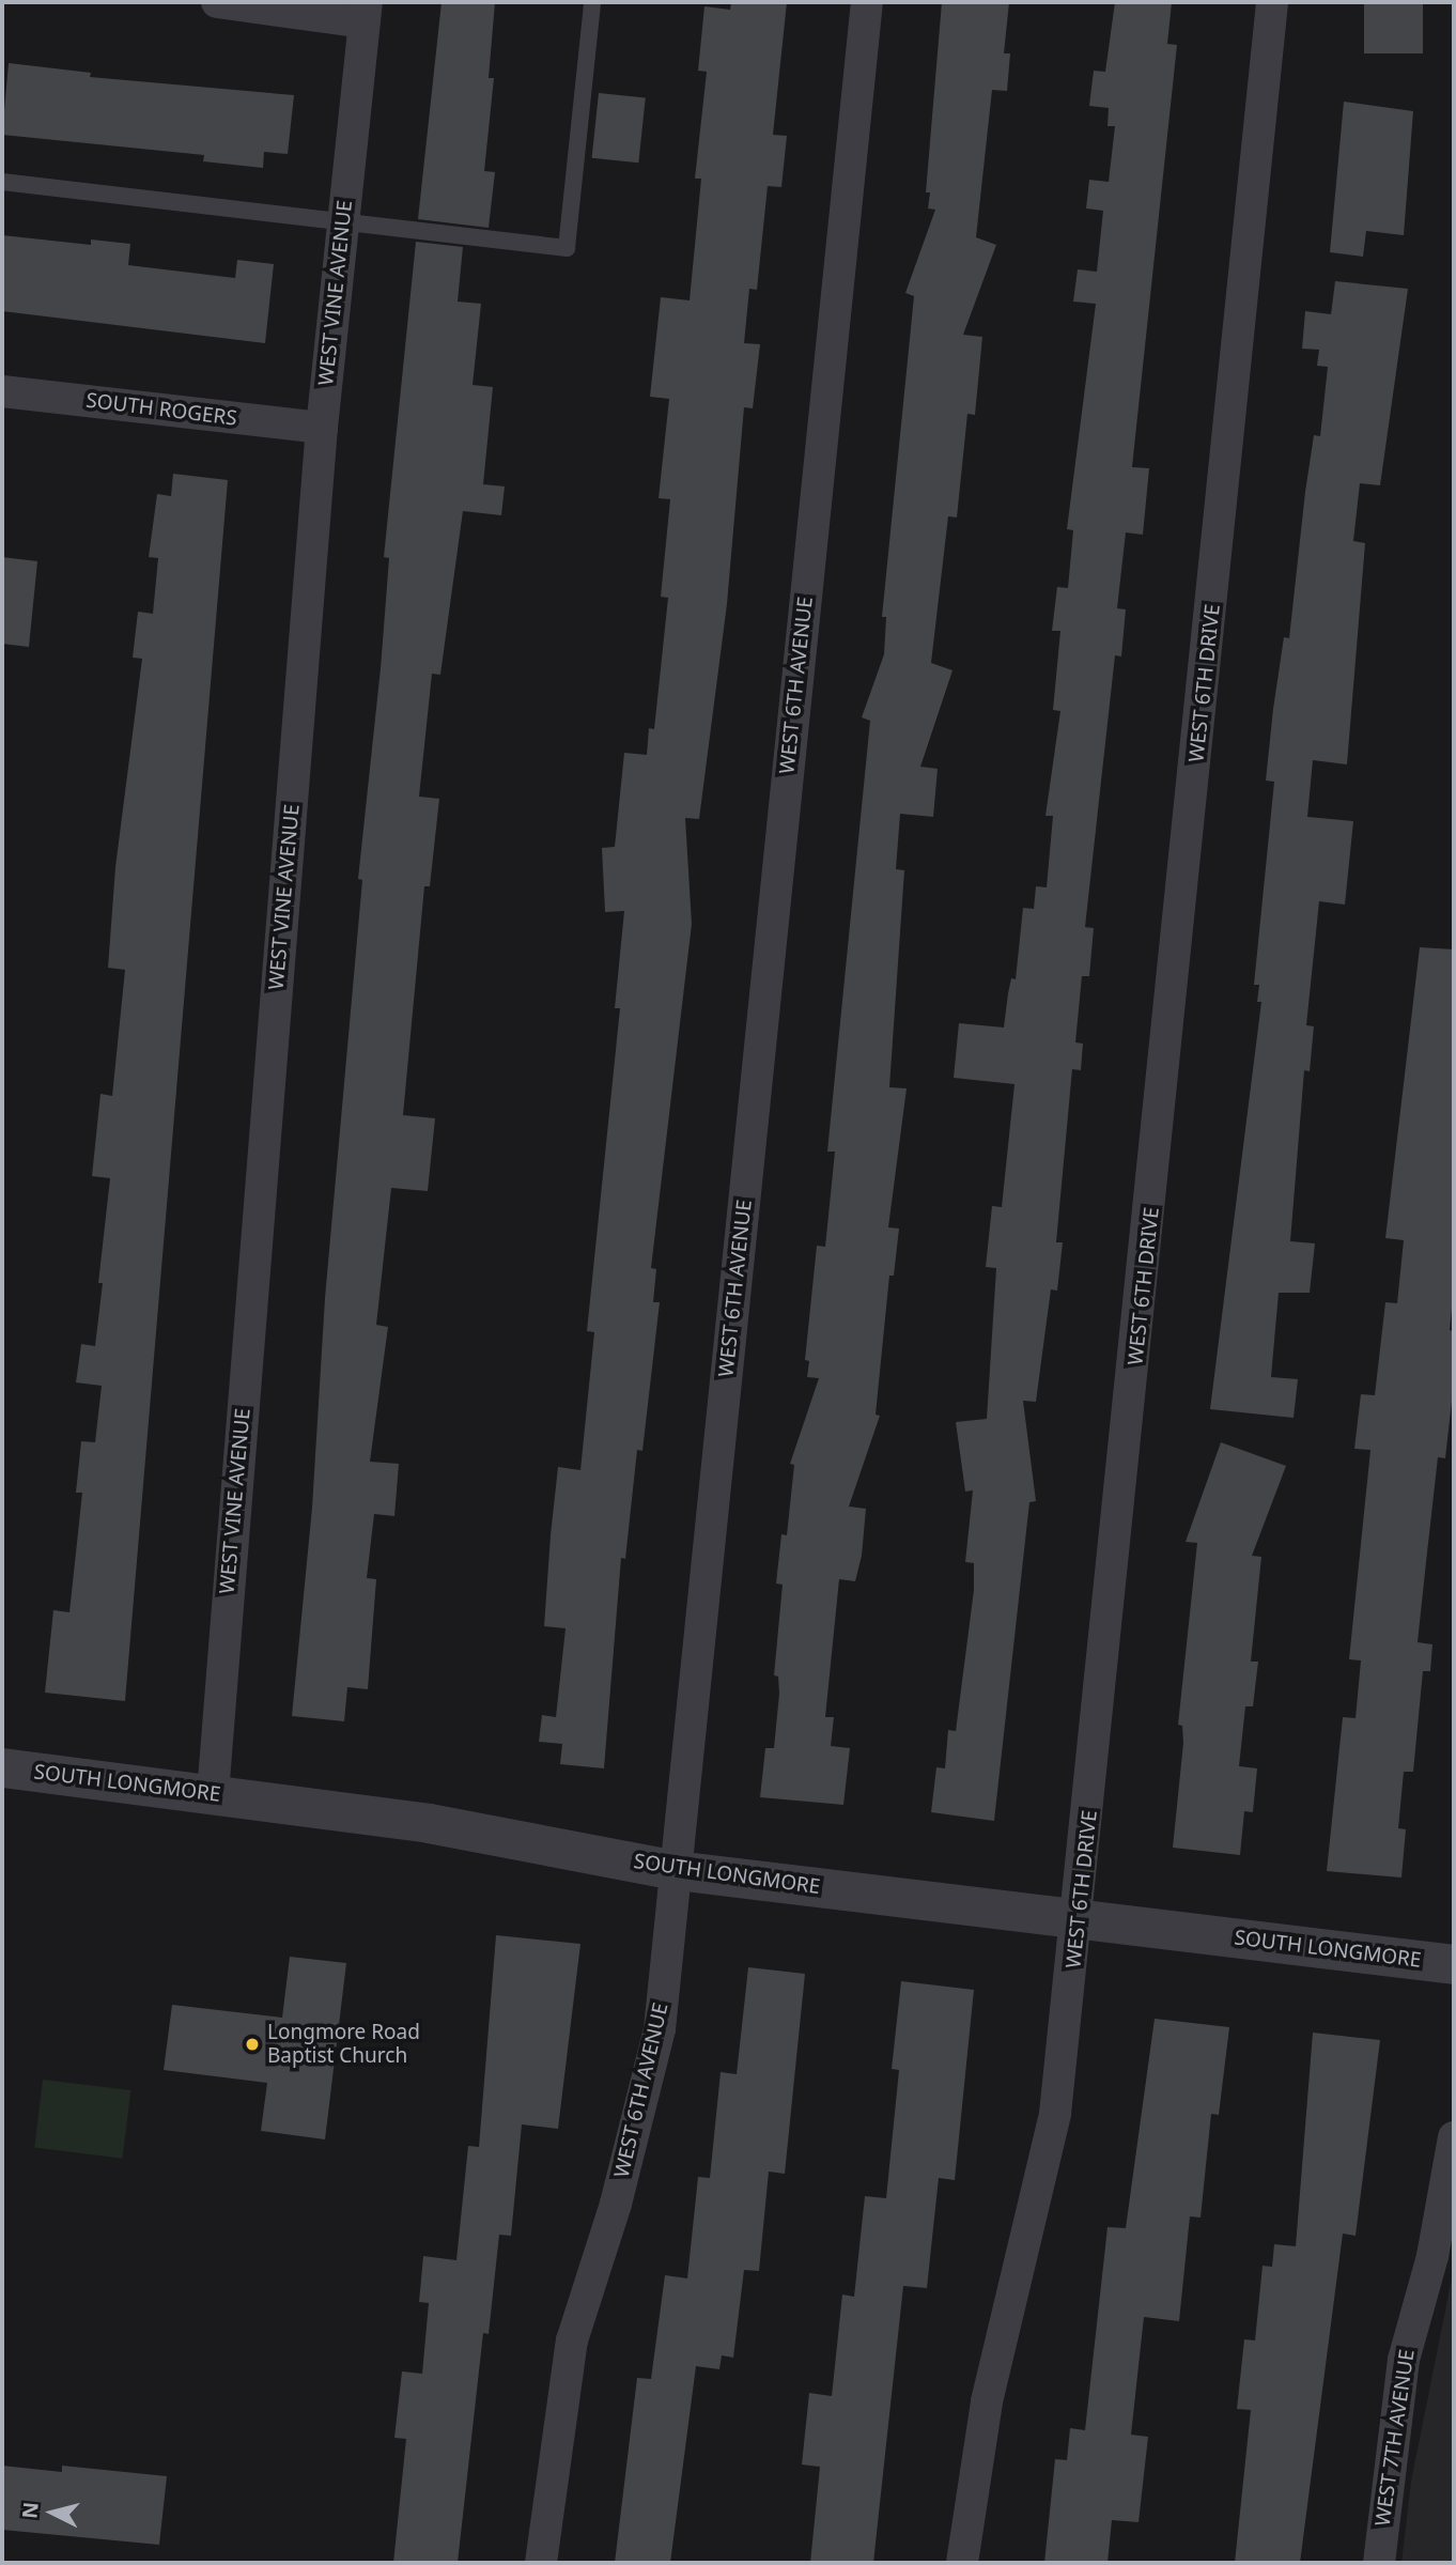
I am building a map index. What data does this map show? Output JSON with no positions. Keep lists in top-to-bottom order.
{
  "streets": {
    "street": [
      "WEST VINE AVENUE",
      "SOUTH ROGERS",
      "WEST 6TH DRIVE",
      "WEST 6TH AVENUE",
      "SOUTH LONGMORE",
      "WEST 7TH AVENUE"
    ]
  },
  "crossings": [
    ["WEST VINE AVENUE", "SOUTH ROGERS"],
    ["WEST VINE AVENUE", "SOUTH LONGMORE"],
    ["WEST 6TH DRIVE", "SOUTH LONGMORE"],
    ["WEST 6TH AVENUE", "SOUTH LONGMORE"]
  ],
  "places": ["Longmore Road Baptist Church"],
  "north": "left"
}
